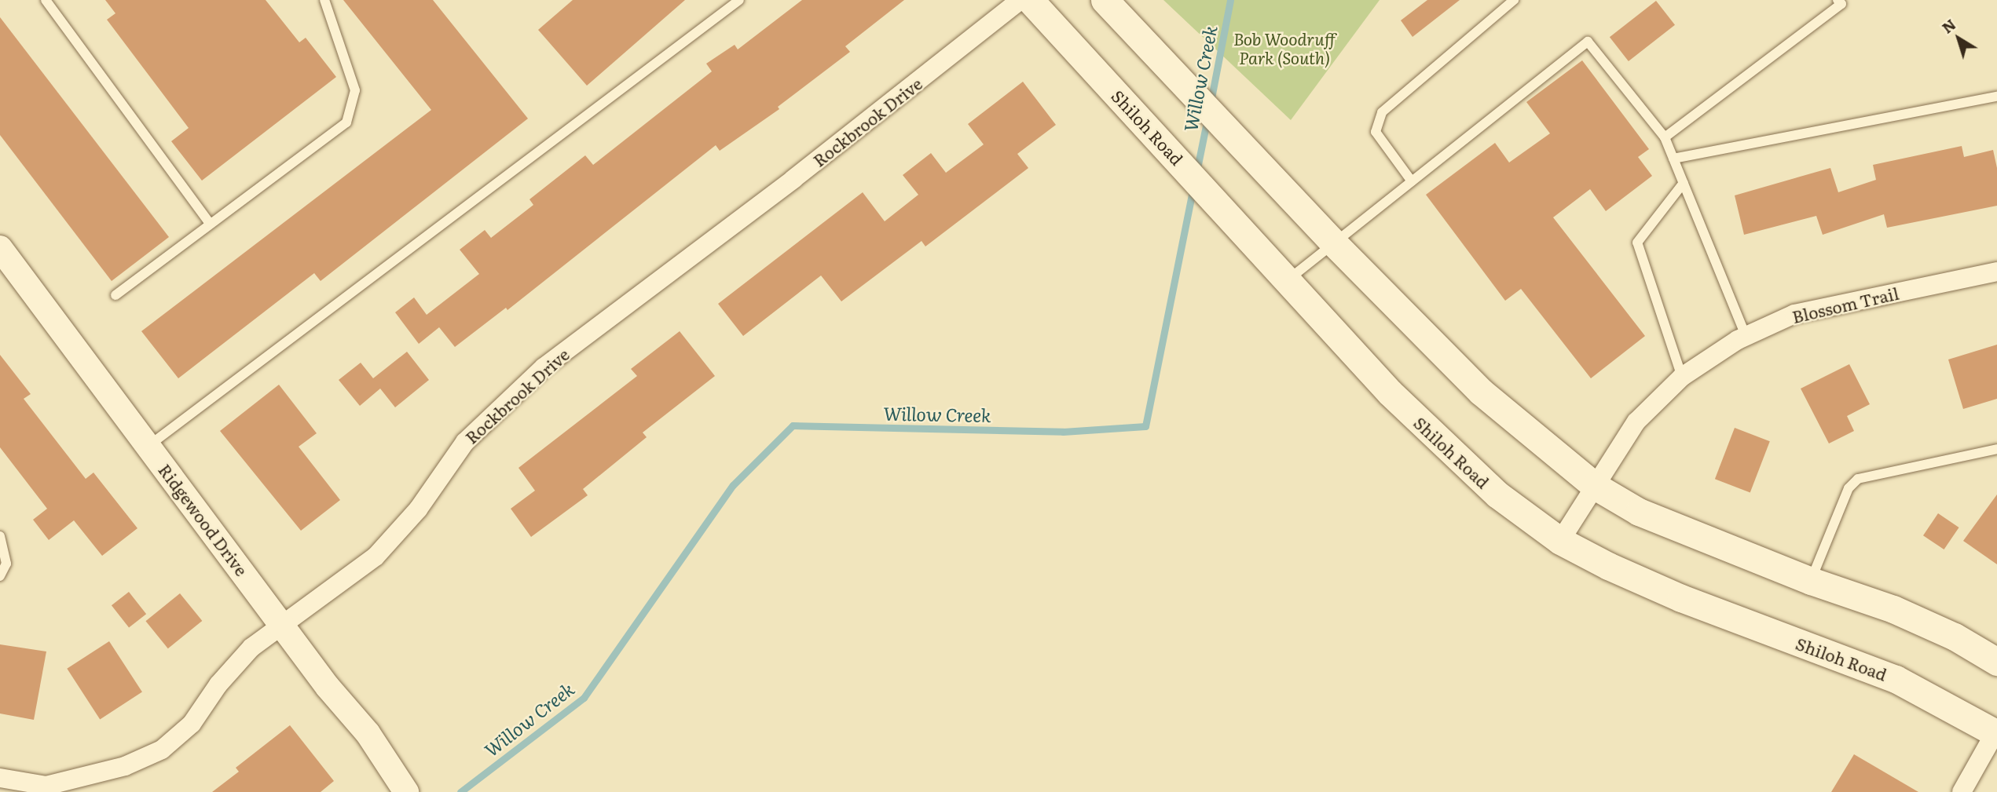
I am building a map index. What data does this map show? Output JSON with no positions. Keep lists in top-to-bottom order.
{
  "streets": {
    "main road": ["Shiloh Road"],
    "street": ["Rockbrook Drive", "Blossom Trail", "Ridgewood Drive"]
  },
  "crossings": [
    ["Rockbrook Drive", "Ridgewood Drive"],
    ["Shiloh Road", "Blossom Trail"]
  ],
  "water": ["Willow Creek"],
  "parks": ["Bob Woodruff Park (South)"],
  "north": "top left"
}
